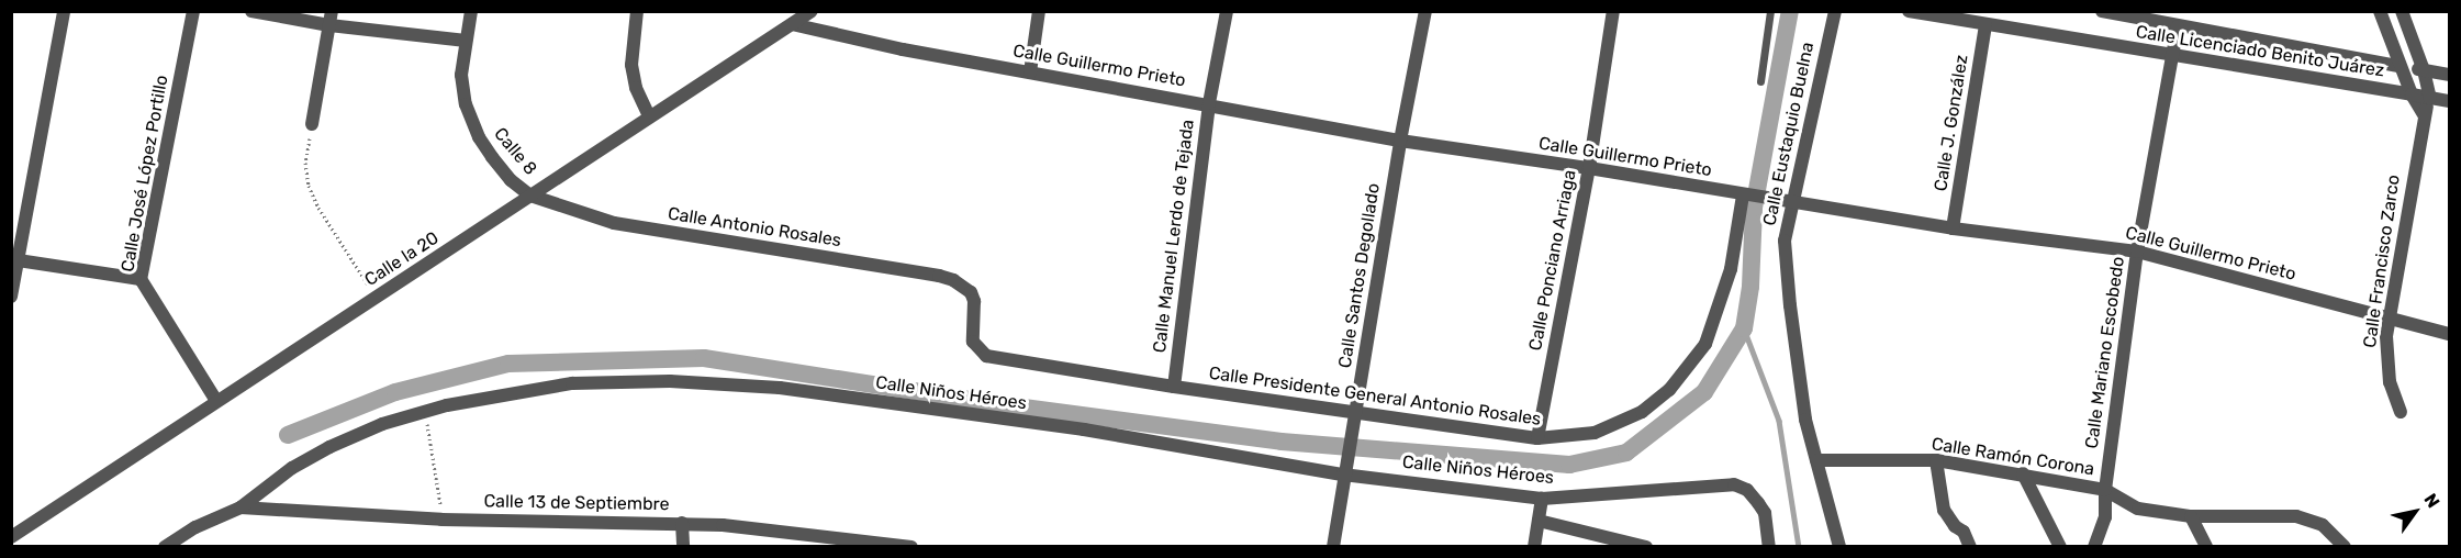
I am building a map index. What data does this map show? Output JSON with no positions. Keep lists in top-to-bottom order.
{
  "streets": {
    "street": [
      "Calle Licenciado Benito Juárez",
      "Calle Guillermo Prieto",
      "Calle J. González",
      "Calle Eustaquio Buelna",
      "Calle 8",
      "Calle José López Portillo",
      "Calle Antonio Rosales",
      "Calle Manuel Lerdo de Tejada",
      "Calle la 20",
      "Calle Ponciano Arriaga",
      "Calle Francisco Zarco",
      "Calle Santos Degollado",
      "Calle Mariano Escobedo",
      "Calle Niños Héroes",
      "Calle Presidente General Antonio Rosales",
      "Calle Ramón Corona",
      "Calle 13 de Septiembre"
    ]
  },
  "crossings": [
    ["Calle Licenciado Benito Juárez", "Calle J. González"],
    ["Calle Licenciado Benito Juárez", "Calle Francisco Zarco"],
    ["Calle Licenciado Benito Juárez", "Calle Mariano Escobedo"],
    ["Calle Guillermo Prieto", "Calle J. González"],
    ["Calle Guillermo Prieto", "Calle Eustaquio Buelna"],
    ["Calle Guillermo Prieto", "Calle Manuel Lerdo de Tejada"],
    ["Calle Guillermo Prieto", "Calle la 20"],
    ["Calle Guillermo Prieto", "Calle Ponciano Arriaga"],
    ["Calle Guillermo Prieto", "Calle Francisco Zarco"],
    ["Calle Guillermo Prieto", "Calle Santos Degollado"],
    ["Calle Guillermo Prieto", "Calle Mariano Escobedo"],
    ["Calle Guillermo Prieto", "Calle Presidente General Antonio Rosales"],
    ["Calle Eustaquio Buelna", "Calle Ramón Corona"],
    ["Calle 8", "Calle Antonio Rosales"],
    ["Calle 8", "Calle la 20"],
    ["Calle José López Portillo", "Calle la 20"],
    ["Calle Antonio Rosales", "Calle la 20"],
    ["Calle Antonio Rosales", "Calle Presidente General Antonio Rosales"],
    ["Calle Manuel Lerdo de Tejada", "Calle Presidente General Antonio Rosales"],
    ["Calle Ponciano Arriaga", "Calle Presidente General Antonio Rosales"],
    ["Calle Santos Degollado", "Calle Niños Héroes"],
    ["Calle Santos Degollado", "Calle Presidente General Antonio Rosales"],
    ["Calle Mariano Escobedo", "Calle Ramón Corona"],
    ["Calle Niños Héroes", "Calle 13 de Septiembre"]
  ],
  "north": "top right"
}
